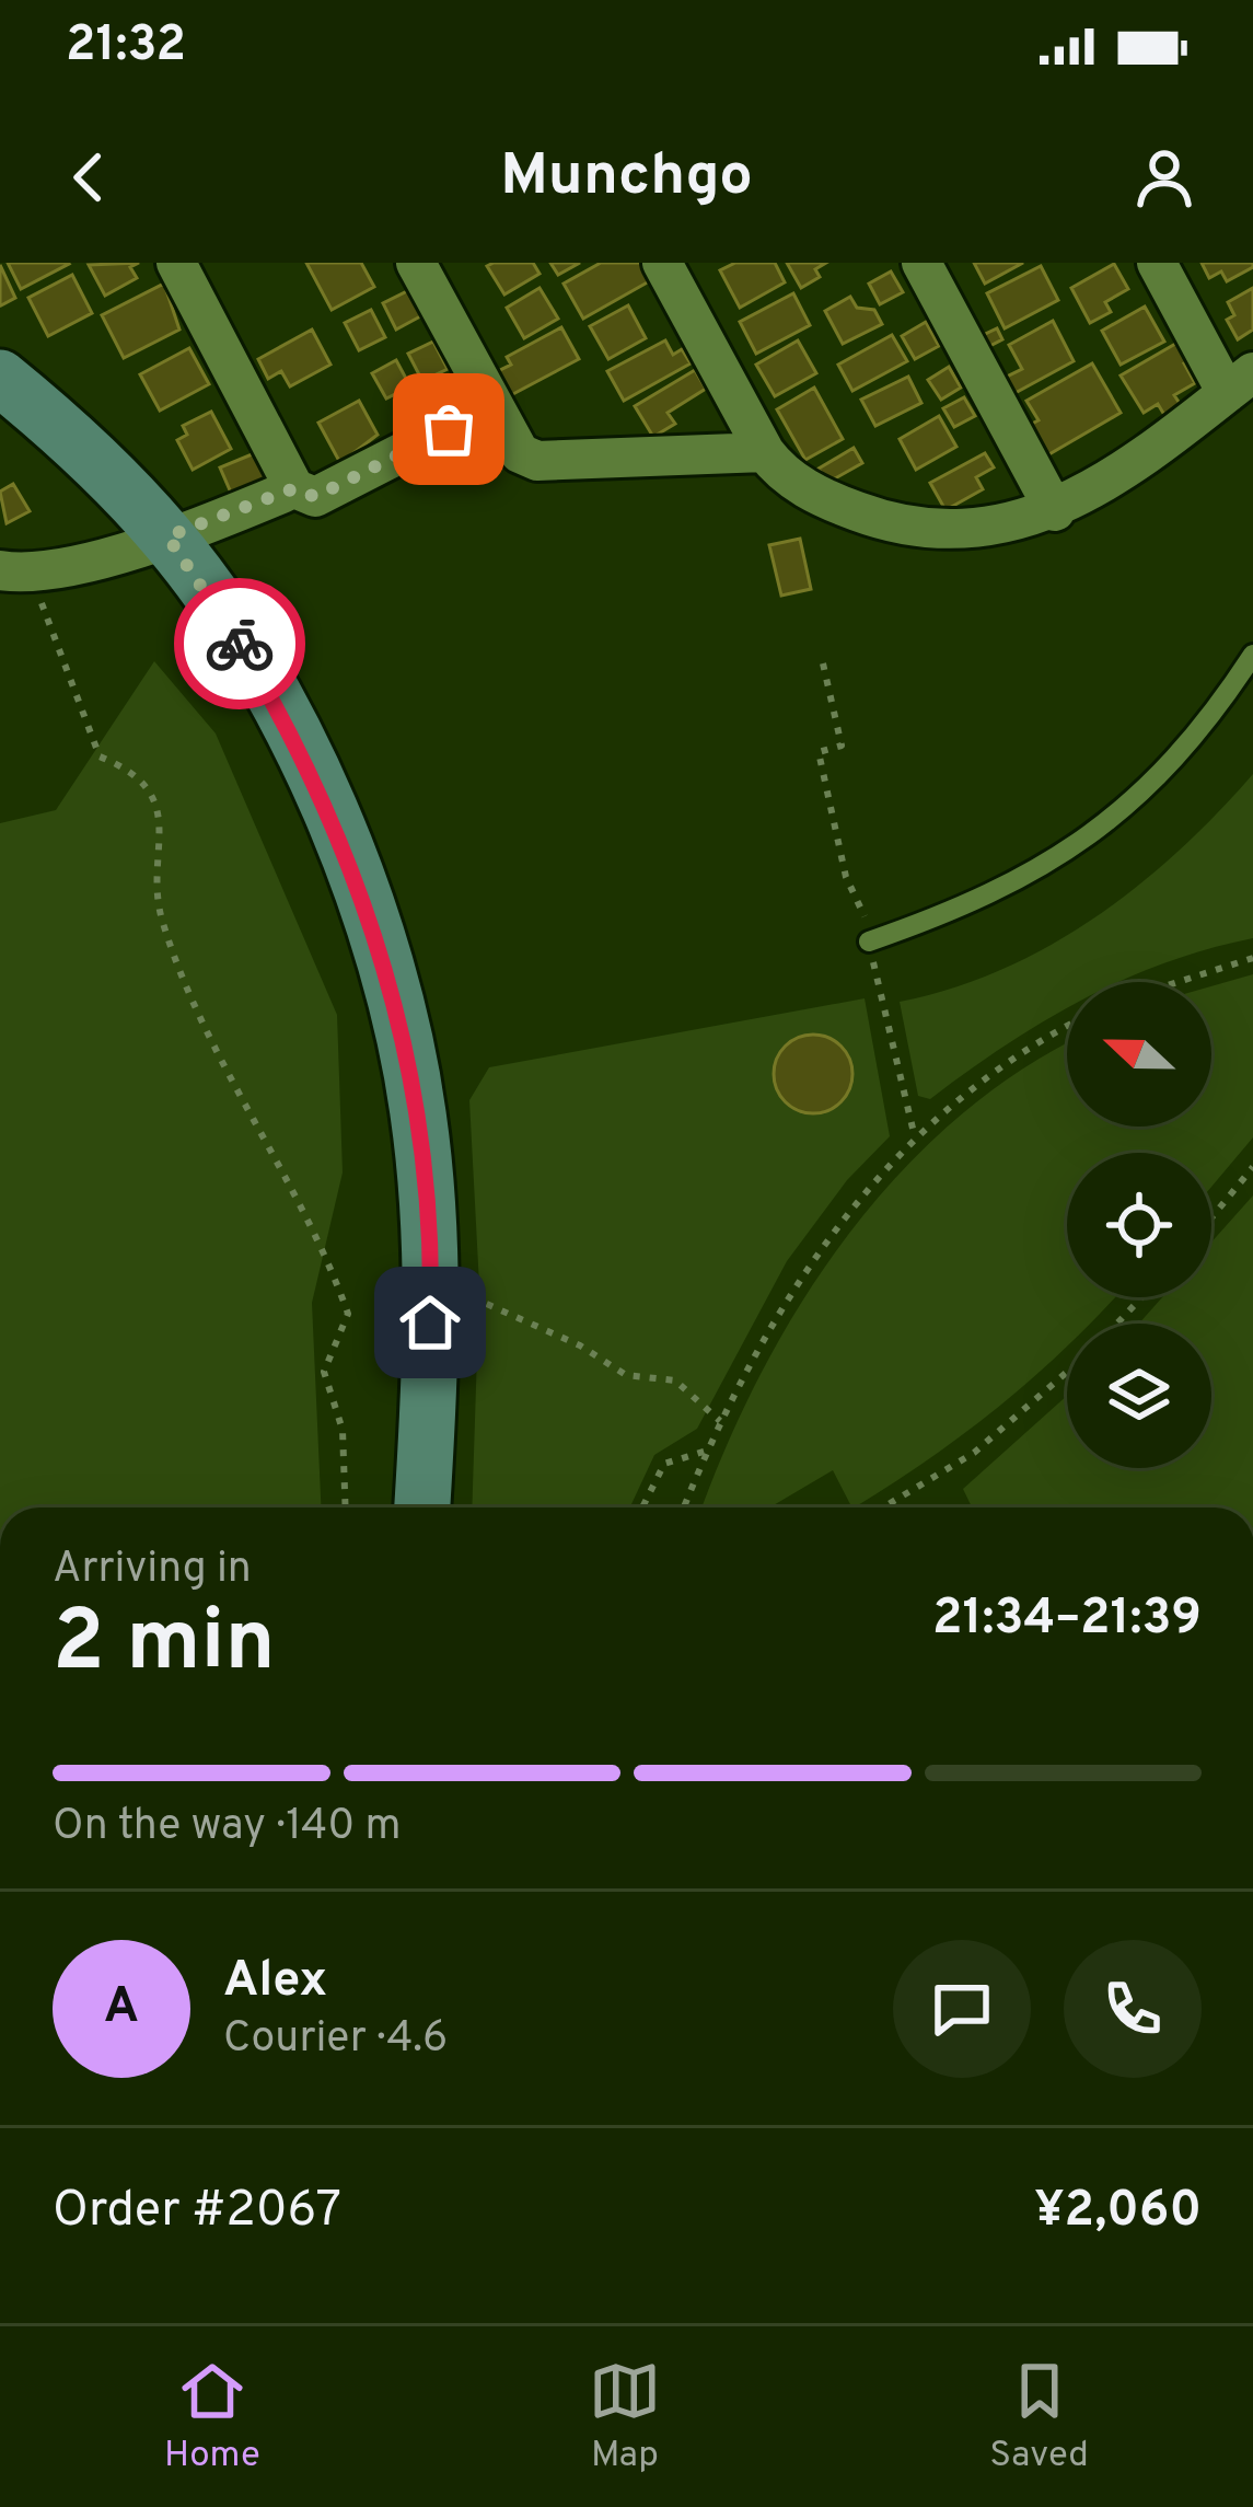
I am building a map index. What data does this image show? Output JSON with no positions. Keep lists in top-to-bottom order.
{
  "north": "left",
  "page": {
    "status": "21:32",
    "header": "Munchgo",
    "heading": ["2 min", "Arriving in", "21:34–21:39"],
    "panel": [
      "Alex",
      "Courier · 4.6",
      "Order #2067",
      "¥2,060"
    ],
    "bar": "On the way · 140 m",
    "round": "A",
    "tabs": ["Home", "Map", "Saved"]
  }
}
